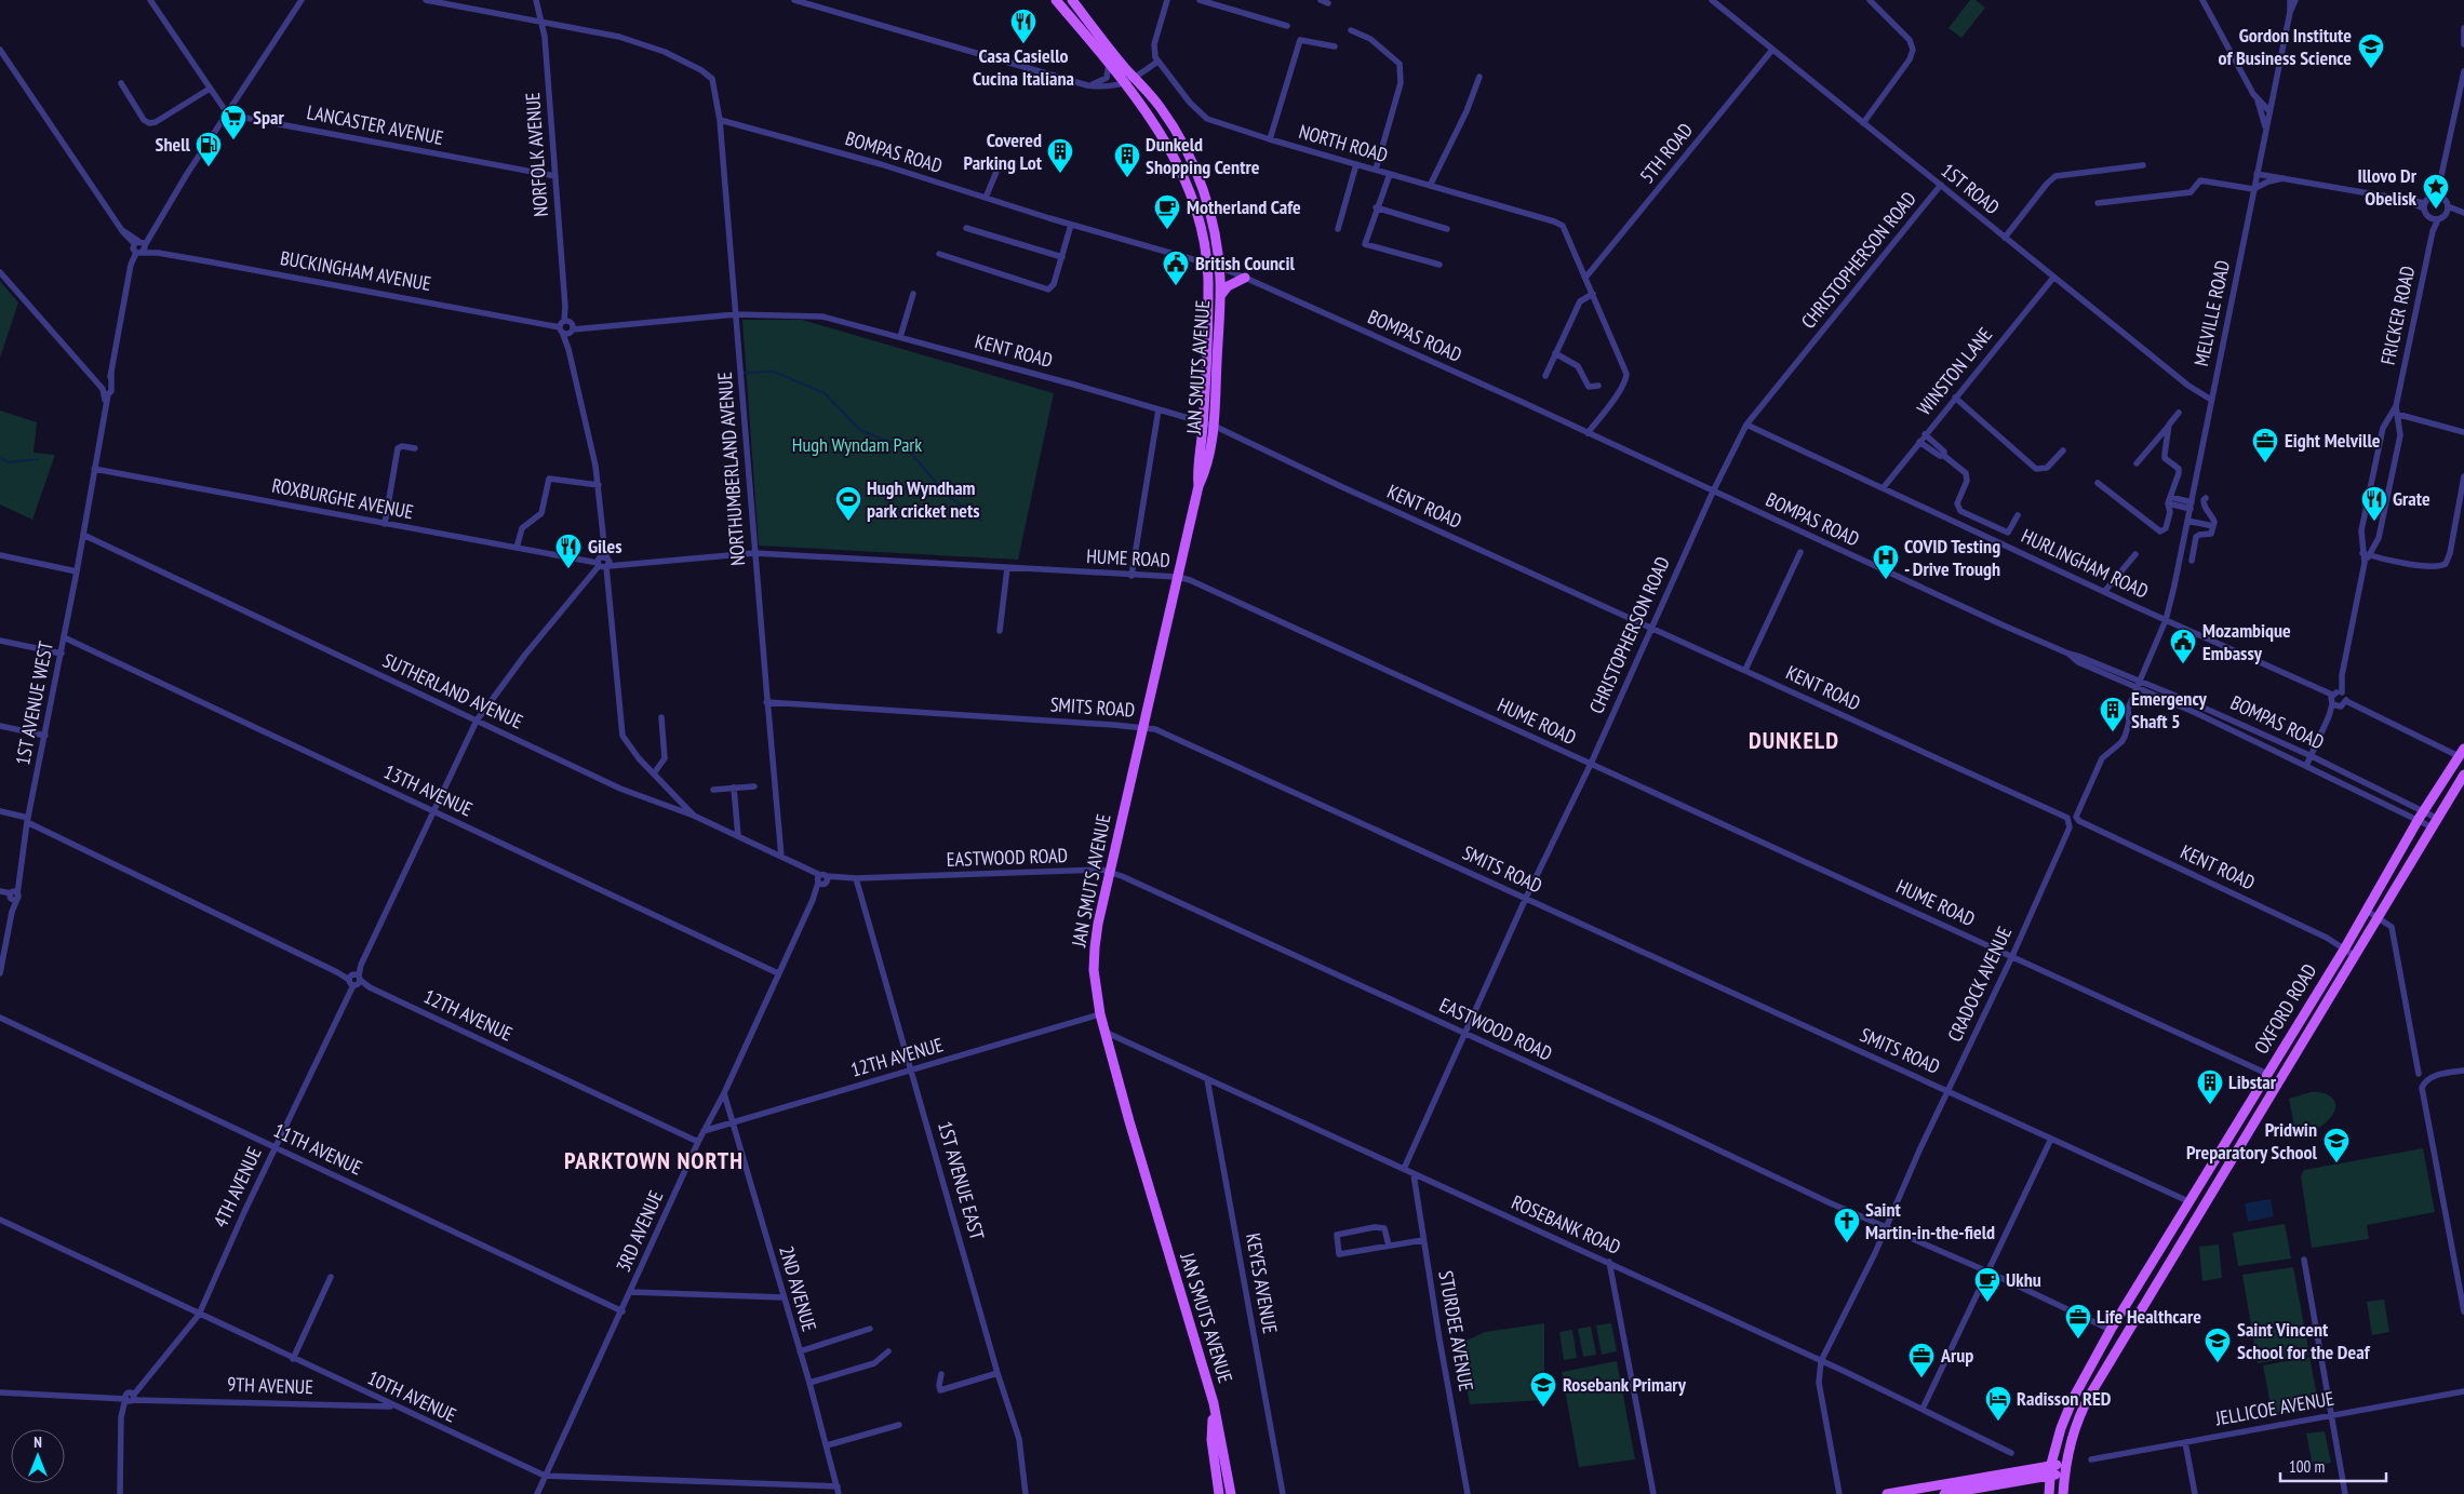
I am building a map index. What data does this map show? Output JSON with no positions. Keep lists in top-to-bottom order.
{
  "streets": {
    "main road": ["JAN SMUTS AVENUE", "OXFORD ROAD"],
    "street": [
      "LANCASTER AVENUE",
      "NORTH ROAD",
      "BOMPAS ROAD",
      "5TH ROAD",
      "NORFOLK AVENUE",
      "1ST ROAD",
      "CHRISTOPHERSON ROAD",
      "BUCKINGHAM AVENUE",
      "MELVILLE ROAD",
      "FRICKER ROAD",
      "KENT ROAD",
      "WINSTON LANE",
      "NORTHUMBERLAND AVENUE",
      "ROXBURGHE AVENUE",
      "HUME ROAD",
      "HURLINGHAM ROAD",
      "SUTHERLAND AVENUE",
      "1ST AVENUE WEST",
      "SMITS ROAD",
      "13TH AVENUE",
      "EASTWOOD ROAD",
      "CRADOCK AVENUE",
      "12TH AVENUE",
      "11TH AVENUE",
      "1ST AVENUE EAST",
      "4TH AVENUE",
      "ROSEBANK ROAD",
      "3RD AVENUE",
      "KEYES AVENUE",
      "2ND AVENUE",
      "STURDEE AVENUE",
      "9TH AVENUE",
      "10TH AVENUE",
      "JELLICOE AVENUE"
    ]
  },
  "crossings": [
    ["LANCASTER AVENUE", "NORFOLK AVENUE"],
    ["LANCASTER AVENUE", "1ST AVENUE WEST"],
    ["NORTH ROAD", "BOMPAS ROAD"],
    ["NORTH ROAD", "5TH ROAD"],
    ["BOMPAS ROAD", "CHRISTOPHERSON ROAD"],
    ["BOMPAS ROAD", "FRICKER ROAD"],
    ["BOMPAS ROAD", "JAN SMUTS AVENUE"],
    ["BOMPAS ROAD", "NORTHUMBERLAND AVENUE"],
    ["BOMPAS ROAD", "CRADOCK AVENUE"],
    ["BOMPAS ROAD", "OXFORD ROAD"],
    ["5TH ROAD", "1ST ROAD"],
    ["NORFOLK AVENUE", "BUCKINGHAM AVENUE"],
    ["NORFOLK AVENUE", "KENT ROAD"],
    ["NORFOLK AVENUE", "NORTHUMBERLAND AVENUE"],
    ["1ST ROAD", "CHRISTOPHERSON ROAD"],
    ["1ST ROAD", "MELVILLE ROAD"],
    ["1ST ROAD", "WINSTON LANE"],
    ["CHRISTOPHERSON ROAD", "KENT ROAD"],
    ["CHRISTOPHERSON ROAD", "HUME ROAD"],
    ["CHRISTOPHERSON ROAD", "HURLINGHAM ROAD"],
    ["CHRISTOPHERSON ROAD", "SMITS ROAD"],
    ["CHRISTOPHERSON ROAD", "EASTWOOD ROAD"],
    ["CHRISTOPHERSON ROAD", "ROSEBANK ROAD"],
    ["BUCKINGHAM AVENUE", "KENT ROAD"],
    ["BUCKINGHAM AVENUE", "1ST AVENUE WEST"],
    ["MELVILLE ROAD", "HURLINGHAM ROAD"],
    ["MELVILLE ROAD", "CRADOCK AVENUE"],
    ["FRICKER ROAD", "HURLINGHAM ROAD"],
    ["KENT ROAD", "JAN SMUTS AVENUE"],
    ["KENT ROAD", "NORTHUMBERLAND AVENUE"],
    ["KENT ROAD", "CRADOCK AVENUE"],
    ["KENT ROAD", "OXFORD ROAD"],
    ["JAN SMUTS AVENUE", "HUME ROAD"],
    ["JAN SMUTS AVENUE", "SMITS ROAD"],
    ["JAN SMUTS AVENUE", "EASTWOOD ROAD"],
    ["JAN SMUTS AVENUE", "12TH AVENUE"],
    ["JAN SMUTS AVENUE", "ROSEBANK ROAD"],
    ["WINSTON LANE", "HURLINGHAM ROAD"],
    ["NORTHUMBERLAND AVENUE", "ROXBURGHE AVENUE"],
    ["NORTHUMBERLAND AVENUE", "HUME ROAD"],
    ["NORTHUMBERLAND AVENUE", "SUTHERLAND AVENUE"],
    ["NORTHUMBERLAND AVENUE", "SMITS ROAD"],
    ["ROXBURGHE AVENUE", "HUME ROAD"],
    ["ROXBURGHE AVENUE", "1ST AVENUE WEST"],
    ["ROXBURGHE AVENUE", "4TH AVENUE"],
    ["HUME ROAD", "CRADOCK AVENUE"],
    ["HUME ROAD", "OXFORD ROAD"],
    ["HURLINGHAM ROAD", "CRADOCK AVENUE"],
    ["HURLINGHAM ROAD", "OXFORD ROAD"],
    ["SUTHERLAND AVENUE", "1ST AVENUE WEST"],
    ["SUTHERLAND AVENUE", "EASTWOOD ROAD"],
    ["SUTHERLAND AVENUE", "4TH AVENUE"],
    ["SUTHERLAND AVENUE", "3RD AVENUE"],
    ["1ST AVENUE WEST", "13TH AVENUE"],
    ["1ST AVENUE WEST", "12TH AVENUE"],
    ["SMITS ROAD", "CRADOCK AVENUE"],
    ["SMITS ROAD", "OXFORD ROAD"],
    ["13TH AVENUE", "4TH AVENUE"],
    ["13TH AVENUE", "3RD AVENUE"],
    ["EASTWOOD ROAD", "CRADOCK AVENUE"],
    ["EASTWOOD ROAD", "OXFORD ROAD"],
    ["EASTWOOD ROAD", "1ST AVENUE EAST"],
    ["EASTWOOD ROAD", "3RD AVENUE"],
    ["CRADOCK AVENUE", "ROSEBANK ROAD"],
    ["12TH AVENUE", "1ST AVENUE EAST"],
    ["12TH AVENUE", "4TH AVENUE"],
    ["12TH AVENUE", "3RD AVENUE"],
    ["12TH AVENUE", "2ND AVENUE"],
    ["11TH AVENUE", "4TH AVENUE"],
    ["11TH AVENUE", "3RD AVENUE"],
    ["4TH AVENUE", "9TH AVENUE"],
    ["4TH AVENUE", "10TH AVENUE"],
    ["ROSEBANK ROAD", "KEYES AVENUE"],
    ["ROSEBANK ROAD", "STURDEE AVENUE"],
    ["3RD AVENUE", "2ND AVENUE"],
    ["3RD AVENUE", "10TH AVENUE"],
    ["2ND AVENUE", "10TH AVENUE"],
    ["9TH AVENUE", "10TH AVENUE"]
  ],
  "districts": ["DUNKELD", "PARKTOWN NORTH"],
  "parks": ["Hugh Wyndam Park"],
  "places": {
    "restaurant": ["Casa Casiello Cucina Italiana", "Grate", "Giles"],
    "school or university": [
      "Gordon Institute of Business Science",
      "Pridwin Preparatory School",
      "Saint Vincent School for the Deaf",
      "Rosebank Primary"
    ],
    "supermarket": ["Spar"],
    "fuel station": ["Shell"],
    "building": [
      "Covered Parking Lot",
      "Dunkeld Shopping Centre",
      "Emergency Shaft 5",
      "Libstar"
    ],
    "place": ["Illovo Dr Obelisk"],
    "cafe": ["Motherland Cafe", "Ukhu"],
    "public building": ["British Council", "Mozambique Embassy"],
    "office": ["Eight Melville", "Life Healthcare", "Arup"],
    "sports": ["Hugh Wyndham park cricket nets"],
    "hospital": ["COVID Testing - Drive Trough"],
    "church": ["Saint Martin-in-the-field"],
    "hotel": ["Radisson RED"]
  },
  "scale_bar": "100 m",
  "north": "top"
}
